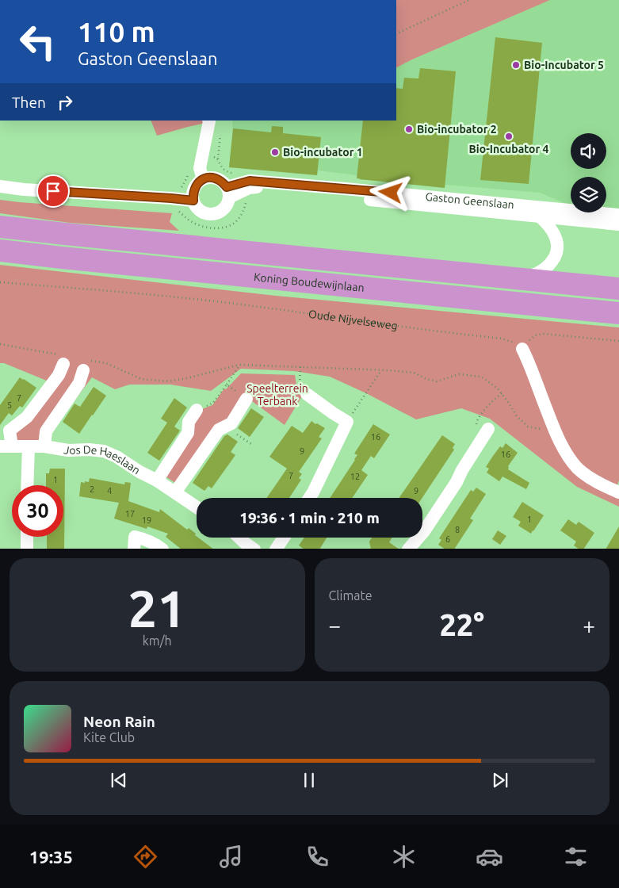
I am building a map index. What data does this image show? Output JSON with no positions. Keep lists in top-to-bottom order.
{
  "streets": {
    "highway": ["Koning Boudewijnlaan"],
    "street": ["Gaston Geenslaan", "Jos De Haeslaan"],
    "path": ["Oude Nijvelseweg"]
  },
  "parks": ["Speelterrein Terbank"],
  "places": [
    "Bio-Incubator 5",
    "Bio-incubator 2",
    "Bio-Incubator 4",
    "Bio-incubator 1"
  ],
  "house_numbers": [
    "7",
    "5",
    "16",
    "9",
    "16",
    "7",
    "12",
    "1",
    "2",
    "4",
    "9",
    "17",
    "1",
    "19",
    "8",
    "6"
  ],
  "page": {
    "turn": ["110 m", "Gaston Geenslaan"],
    "then": "Then",
    "limit": "30",
    "trip": "19:36 · 1 min · 210 m",
    "tile": [
      ["21", "km/h"],
      "Climate"
    ],
    "heat": ["−", "22°", "+"],
    "song": ["Neon Rain", "Kite Club"],
    "tabs": "19:35"
  }
}
